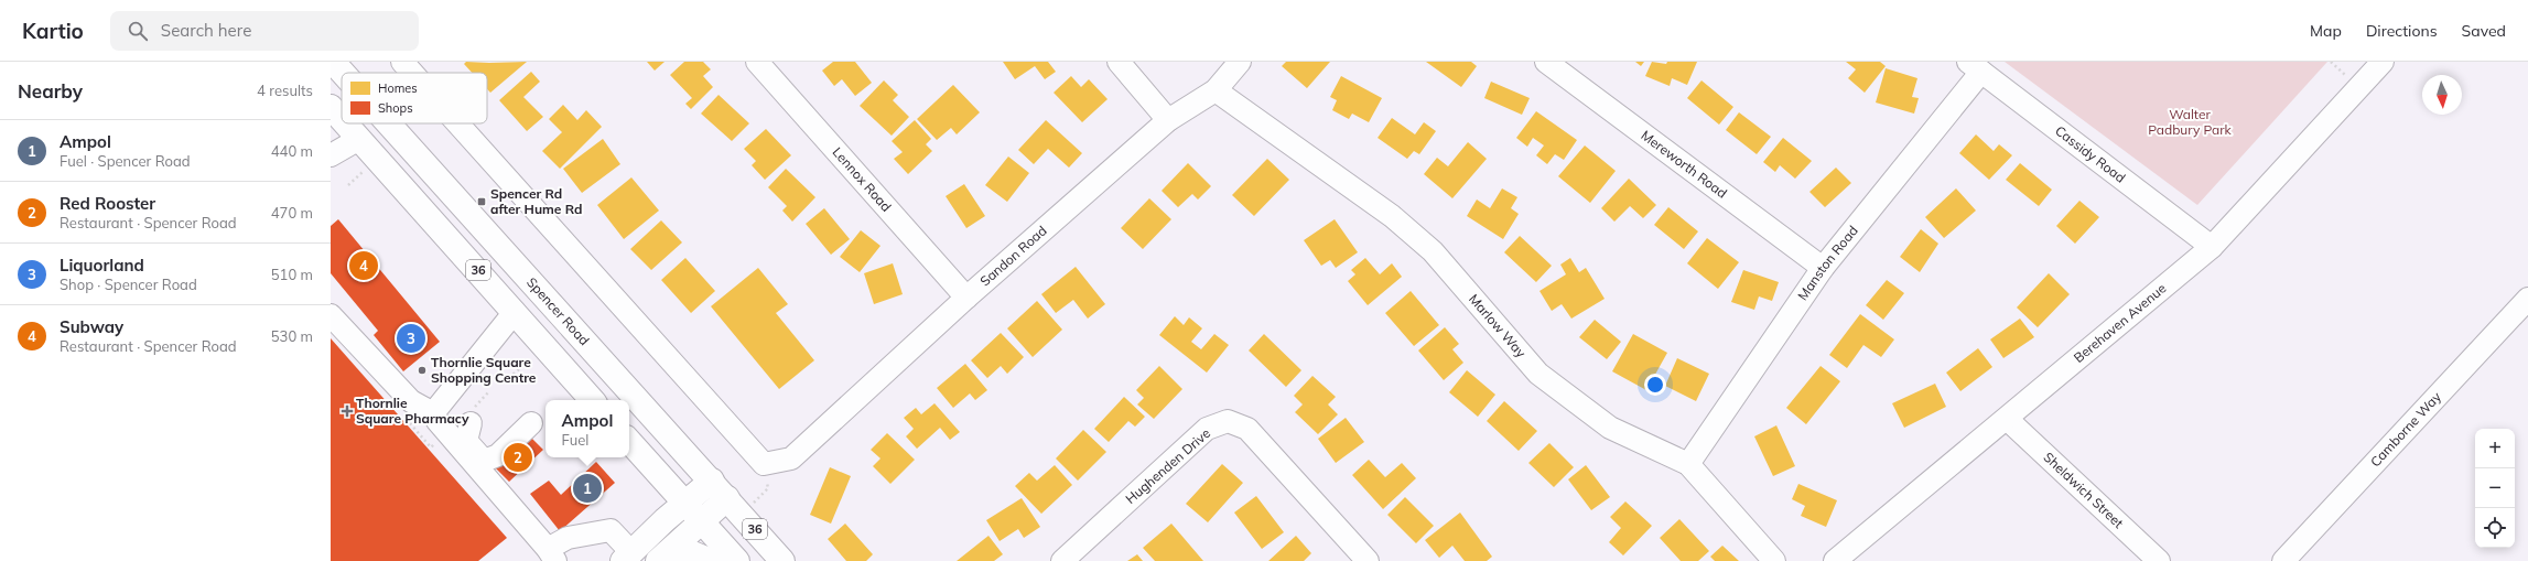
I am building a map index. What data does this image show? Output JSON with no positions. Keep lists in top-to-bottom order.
{
  "streets": {
    "main road": ["36", "Spencer Road"],
    "street": [
      "Cassidy Road",
      "Mereworth Road",
      "Lennox Road",
      "Sandon Road",
      "Manston Road",
      "Berehaven Avenue",
      "Marlow Way",
      "Camborne Way",
      "Hughenden Drive",
      "Sheldwich Street"
    ]
  },
  "crossings": [
    ["Cassidy Road", "Manston Road"],
    ["Cassidy Road", "Berehaven Avenue"],
    ["Mereworth Road", "Manston Road"],
    ["Lennox Road", "Sandon Road"],
    ["Sandon Road", "Marlow Way"],
    ["Manston Road", "Marlow Way"],
    ["Berehaven Avenue", "Sheldwich Street"]
  ],
  "parks": ["Walter Padbury Park"],
  "places": {
    "transit": ["Spencer Rd after Hume Rd"],
    "other": ["Thornlie Square Shopping Centre"],
    "health": ["Thornlie Square Pharmacy"]
  },
  "legend": ["Homes", "Shops"],
  "north": "bottom",
  "page": {
    "header": "Kartio",
    "search": "Search here",
    "nav": ["Map", "Directions", "Saved"],
    "heading": ["Nearby", "4 results"],
    "list": [
      {
        "mark": "1",
        "name": "Ampol",
        "note": "Fuel · Spencer Road",
        "value": "440 m"
      },
      {
        "mark": "2",
        "name": "Red Rooster",
        "note": "Restaurant · Spencer Road",
        "value": "470 m"
      },
      {
        "mark": "3",
        "name": "Liquorland",
        "note": "Shop · Spencer Road",
        "value": "510 m"
      },
      {
        "mark": "4",
        "name": "Subway",
        "note": "Restaurant · Spencer Road",
        "value": "530 m"
      }
    ],
    "pins": [
      "4",
      "3",
      "2",
      "1"
    ],
    "popup": ["Ampol", "Fuel"],
    "map_buttons": ["+", "−"]
  }
}
